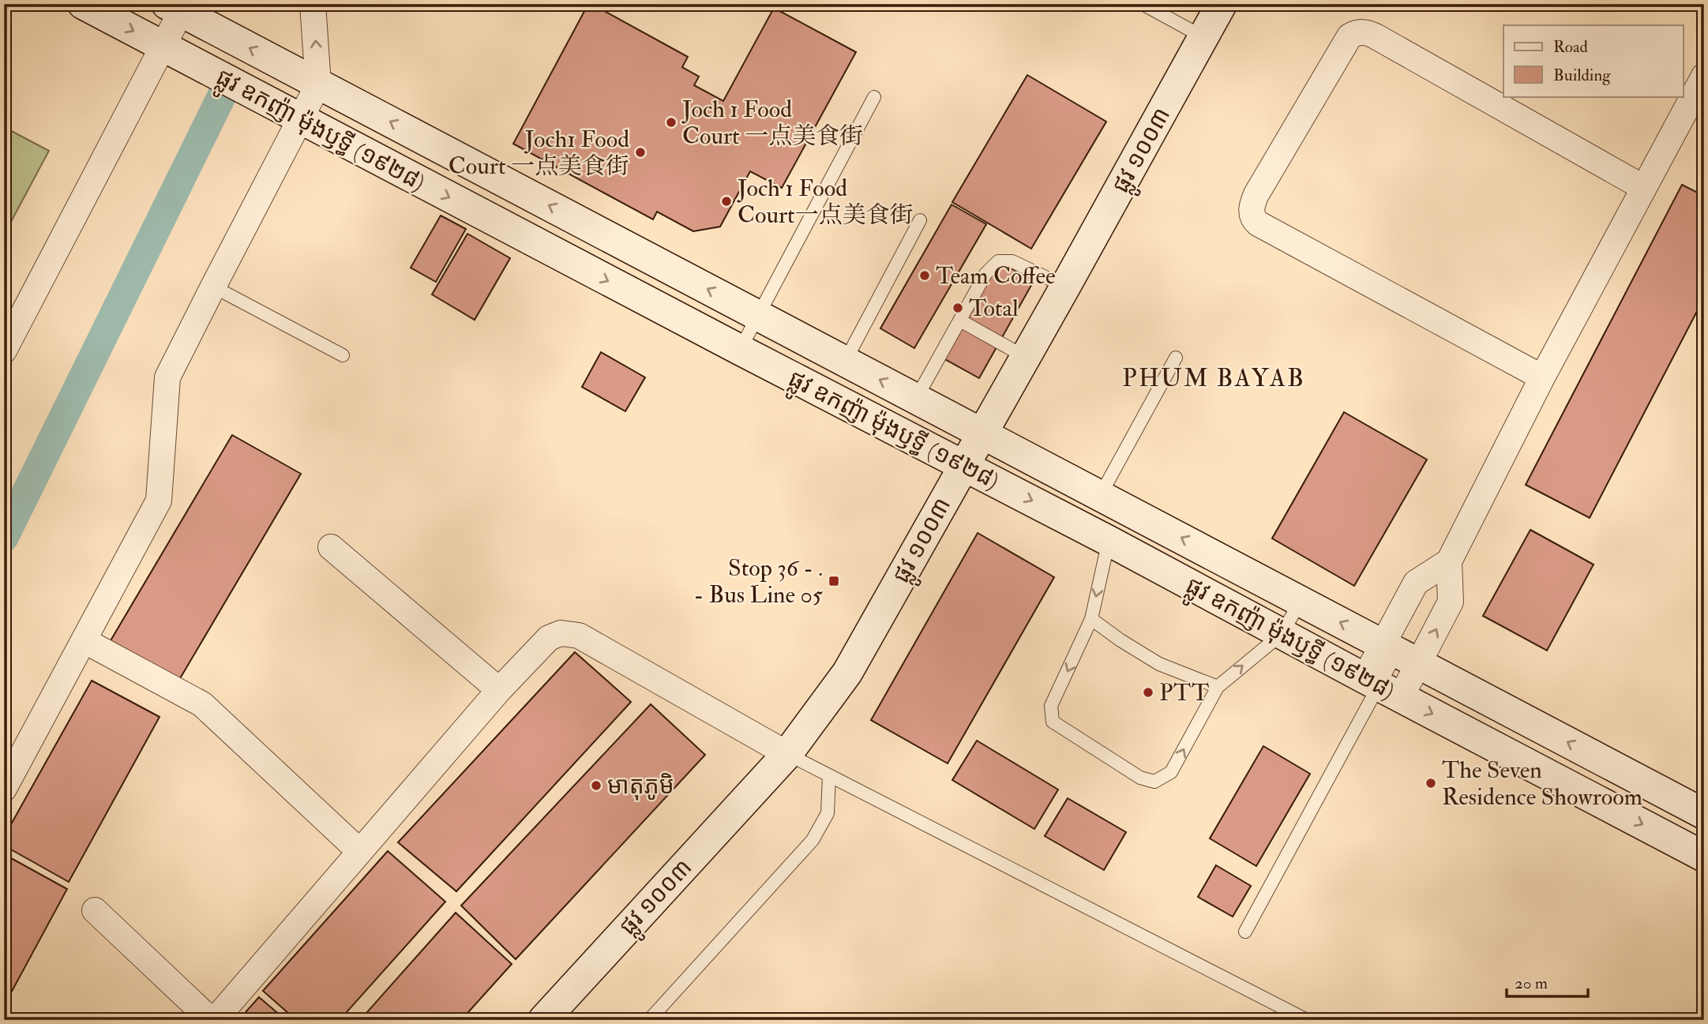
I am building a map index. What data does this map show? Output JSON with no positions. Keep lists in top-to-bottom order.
{
  "streets": {
    "main road": ["ផ្លូវ ឧកញ៉ា ម៉ុងឫទ្ធី (១៩២៨)", "ផ្លូវ ១០០៣"]
  },
  "crossings": [
    ["ផ្លូវ ឧកញ៉ា ម៉ុងឫទ្ធី (១៩២៨)", "ផ្លូវ ១០០៣"]
  ],
  "districts": ["PHUM BAYAB"],
  "places": {
    "other": [
      "Joch 1 Food Court 一点美食街",
      "Joch1 Food Court 一点美食街",
      "Joch 1 Food Court一点美食街",
      "Team Coffee",
      "Total",
      "PTT",
      "The Seven Residence Showroom",
      "មាតុភូមិ"
    ],
    "transit": ["Stop 36 - . - Bus Line 05"]
  },
  "legend": ["Road", "Building"],
  "scale_bar": "20 m"
}
